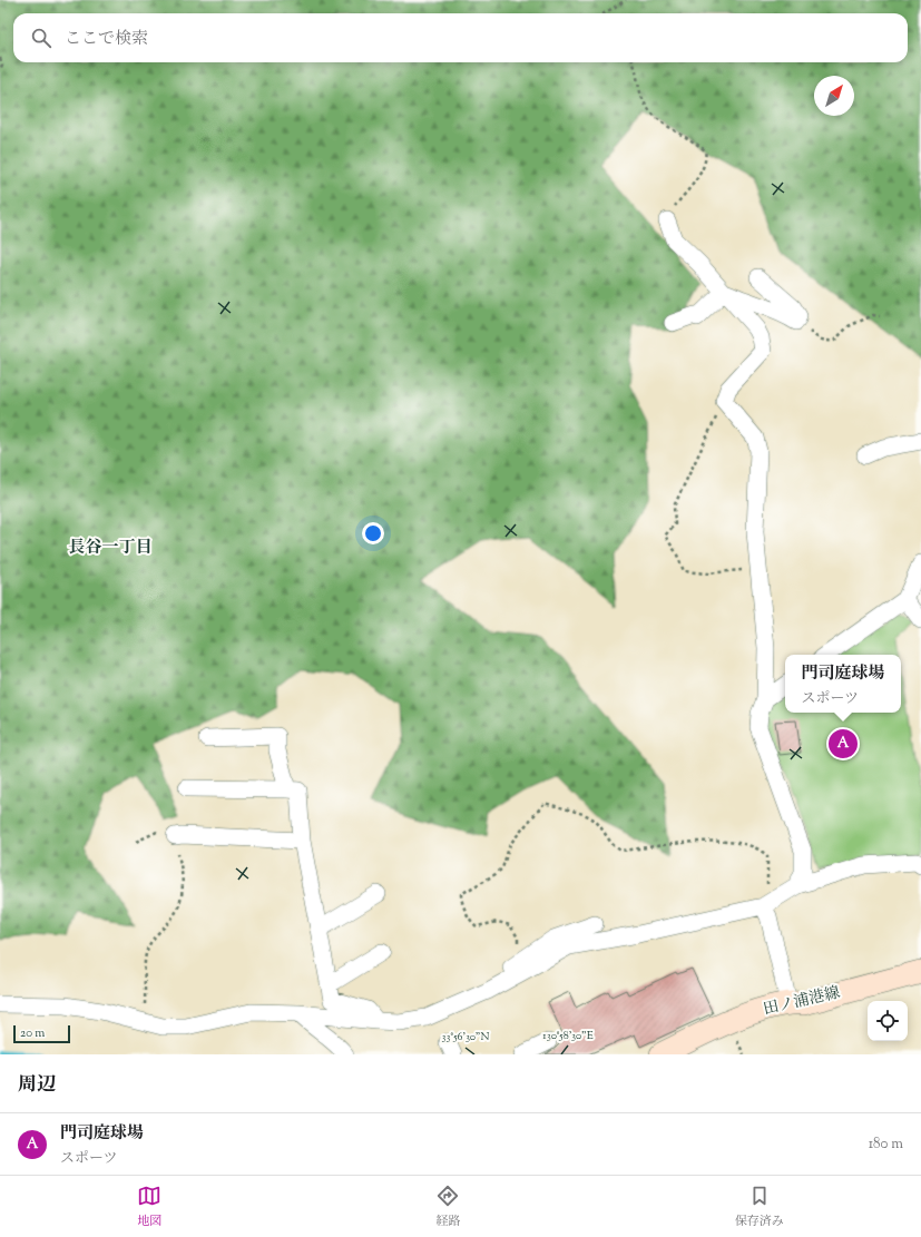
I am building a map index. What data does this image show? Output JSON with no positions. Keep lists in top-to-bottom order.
{
  "streets": {
    "main road": ["田ノ浦港線"]
  },
  "districts": ["長谷一丁目"],
  "scale_bar": "20 m",
  "north": "top right",
  "page": {
    "search": "ここで検索",
    "popup": ["門司庭球場", "スポーツ"],
    "pins": "A",
    "scale": "20 m",
    "heading": "周辺",
    "list": [
      {
        "mark": "A",
        "name": "門司庭球場",
        "note": "スポーツ",
        "value": "180 m"
      }
    ],
    "nav": ["地図", "経路", "保存済み"]
  },
  "coordinates": ["130°58'30\"E", "33°56'30\"N"]
}
